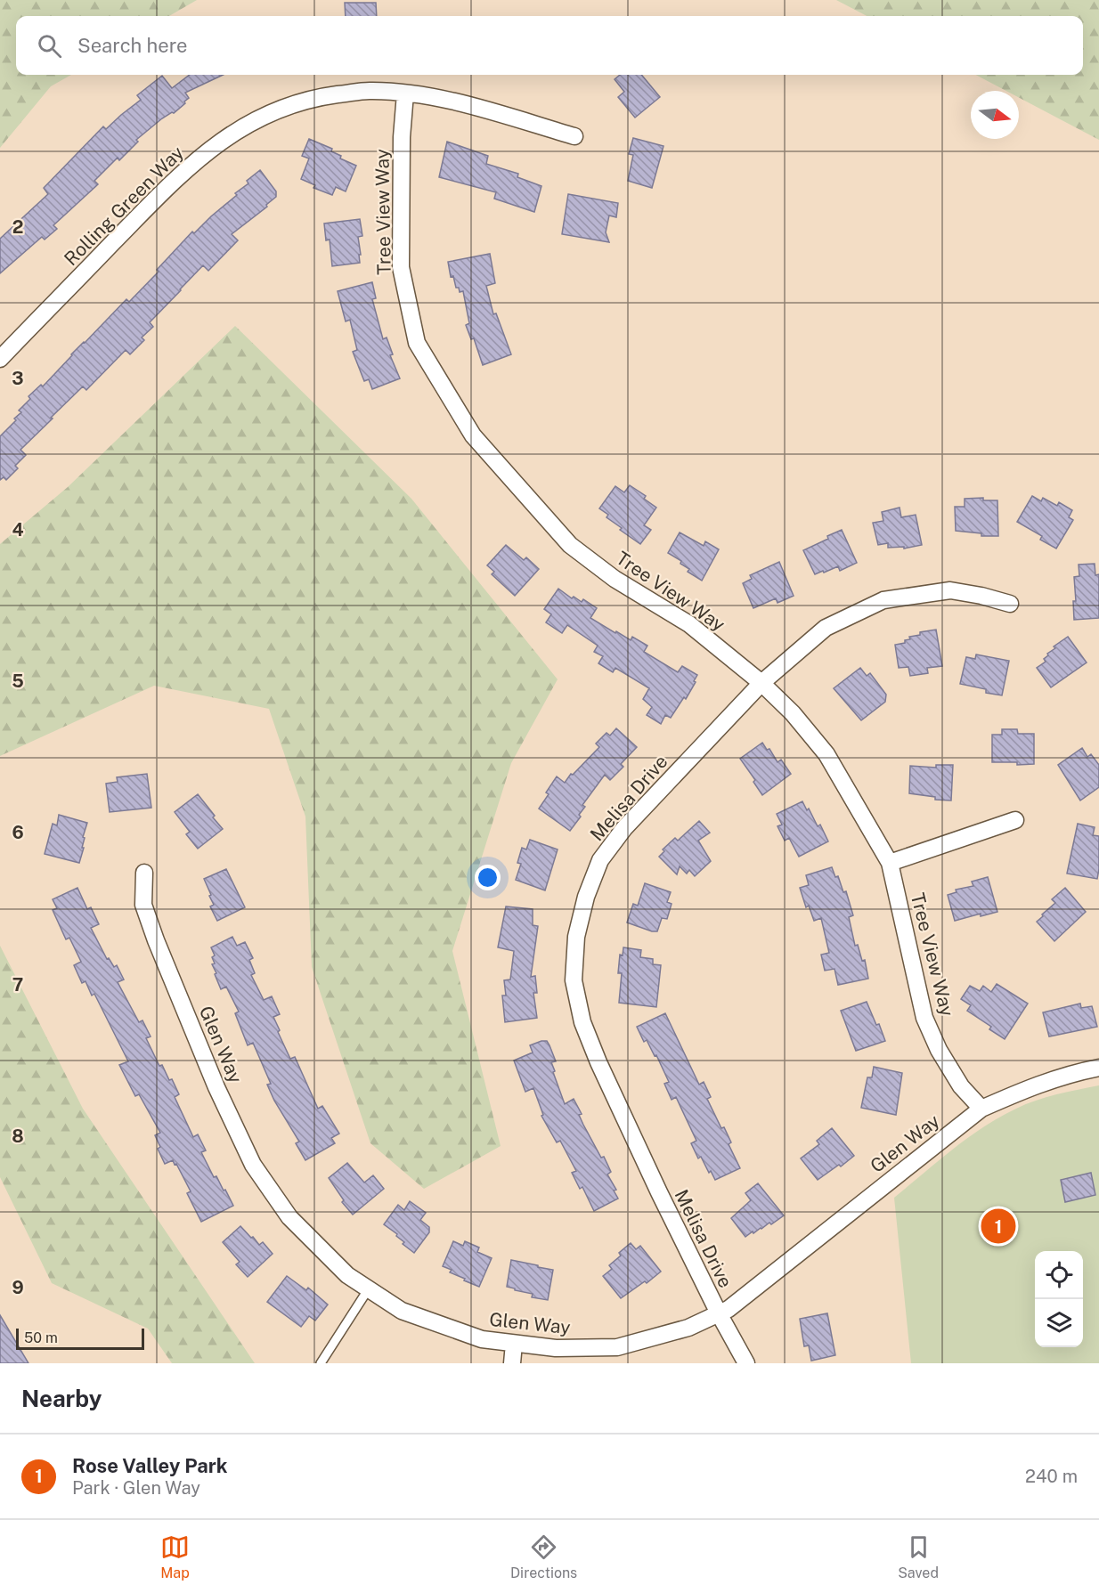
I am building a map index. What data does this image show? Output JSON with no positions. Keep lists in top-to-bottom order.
{
  "streets": {
    "street": [
      "Rolling Green Way",
      "Tree View Way",
      "Melisa Drive",
      "Glen Way"
    ]
  },
  "crossings": [
    ["Rolling Green Way", "Tree View Way"],
    ["Tree View Way", "Melisa Drive"],
    ["Tree View Way", "Glen Way"],
    ["Melisa Drive", "Glen Way"]
  ],
  "scale_bar": "50 m",
  "north": "right",
  "page": {
    "search": "Search here",
    "pins": "1",
    "scale": "50 m",
    "heading": "Nearby",
    "list": [
      {
        "mark": "1",
        "name": "Rose Valley Park",
        "note": "Park · Glen Way",
        "value": "240 m"
      }
    ],
    "nav": ["Map", "Directions", "Saved"]
  },
  "grid": {
    "rows": [
      "2",
      "3",
      "4",
      "5",
      "6",
      "7",
      "8",
      "9"
    ]
  }
}
